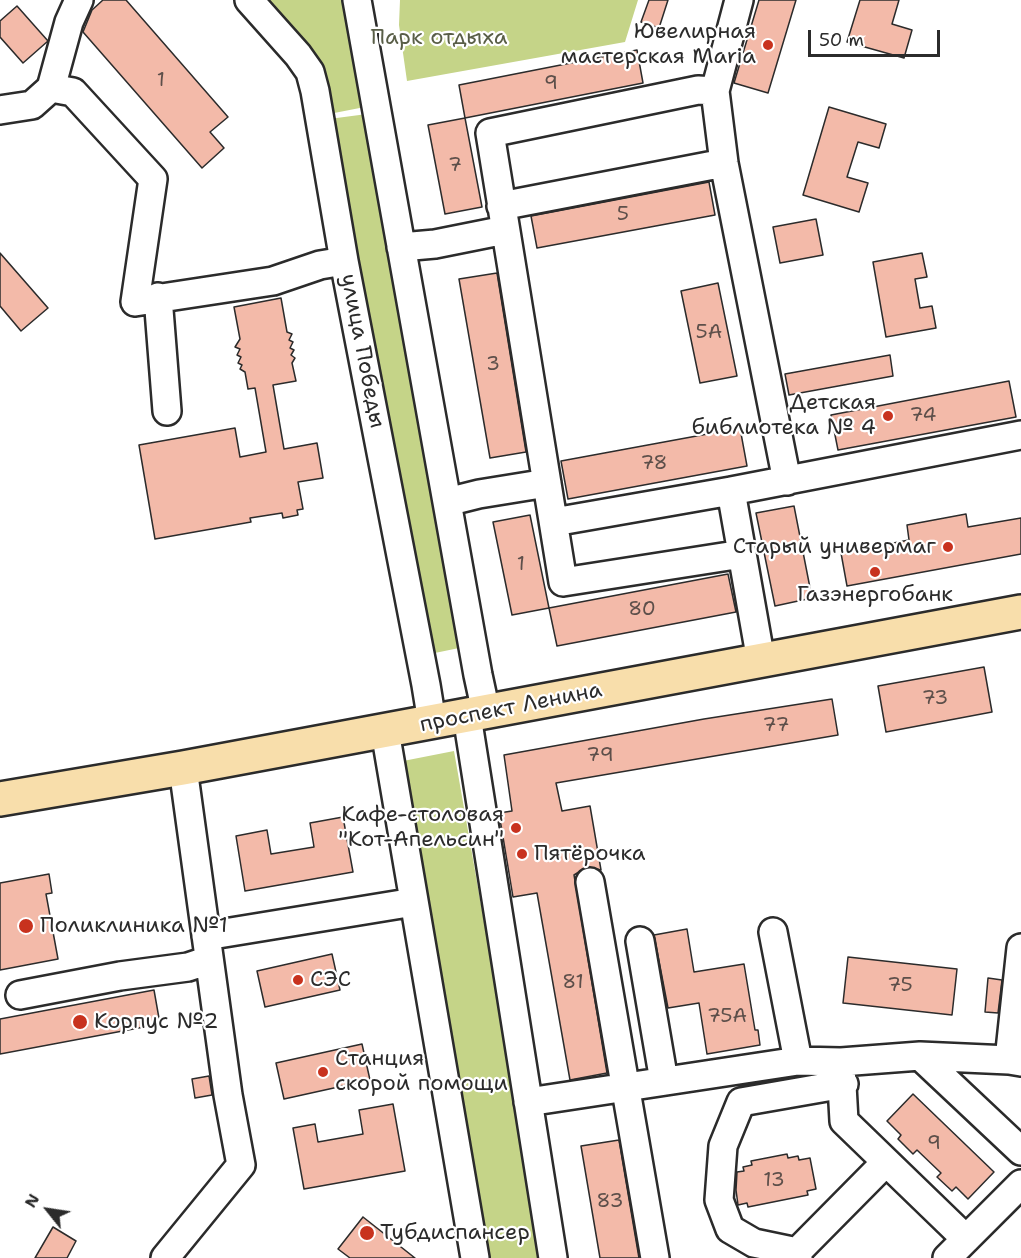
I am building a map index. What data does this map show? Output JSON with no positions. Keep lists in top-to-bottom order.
{
  "streets": {
    "main road": ["проспект Ленина"],
    "street": ["улица Победы"]
  },
  "crossings": [
    ["улица Победы", "проспект Ленина"]
  ],
  "parks": ["Парк отдыха"],
  "places": [
    "Ювелирная мастерская Maria",
    "Детская библиотека № 4",
    "Старый универмаг",
    "Газэнергобанк",
    "Кафе-столовая \"Кот-Апельсин\"",
    "Пятёрочка",
    "Поликлиника №1",
    "СЭС",
    "Корпус №2",
    "Станция скорой помощи",
    "Тубдиспансер"
  ],
  "house_numbers": [
    "1",
    "9",
    "7",
    "5",
    "5А",
    "3",
    "74",
    "78",
    "1",
    "80",
    "73",
    "77",
    "79",
    "81",
    "75",
    "75А",
    "9",
    "13",
    "83"
  ],
  "scale_bar": "50 m",
  "north": "top left"
}
